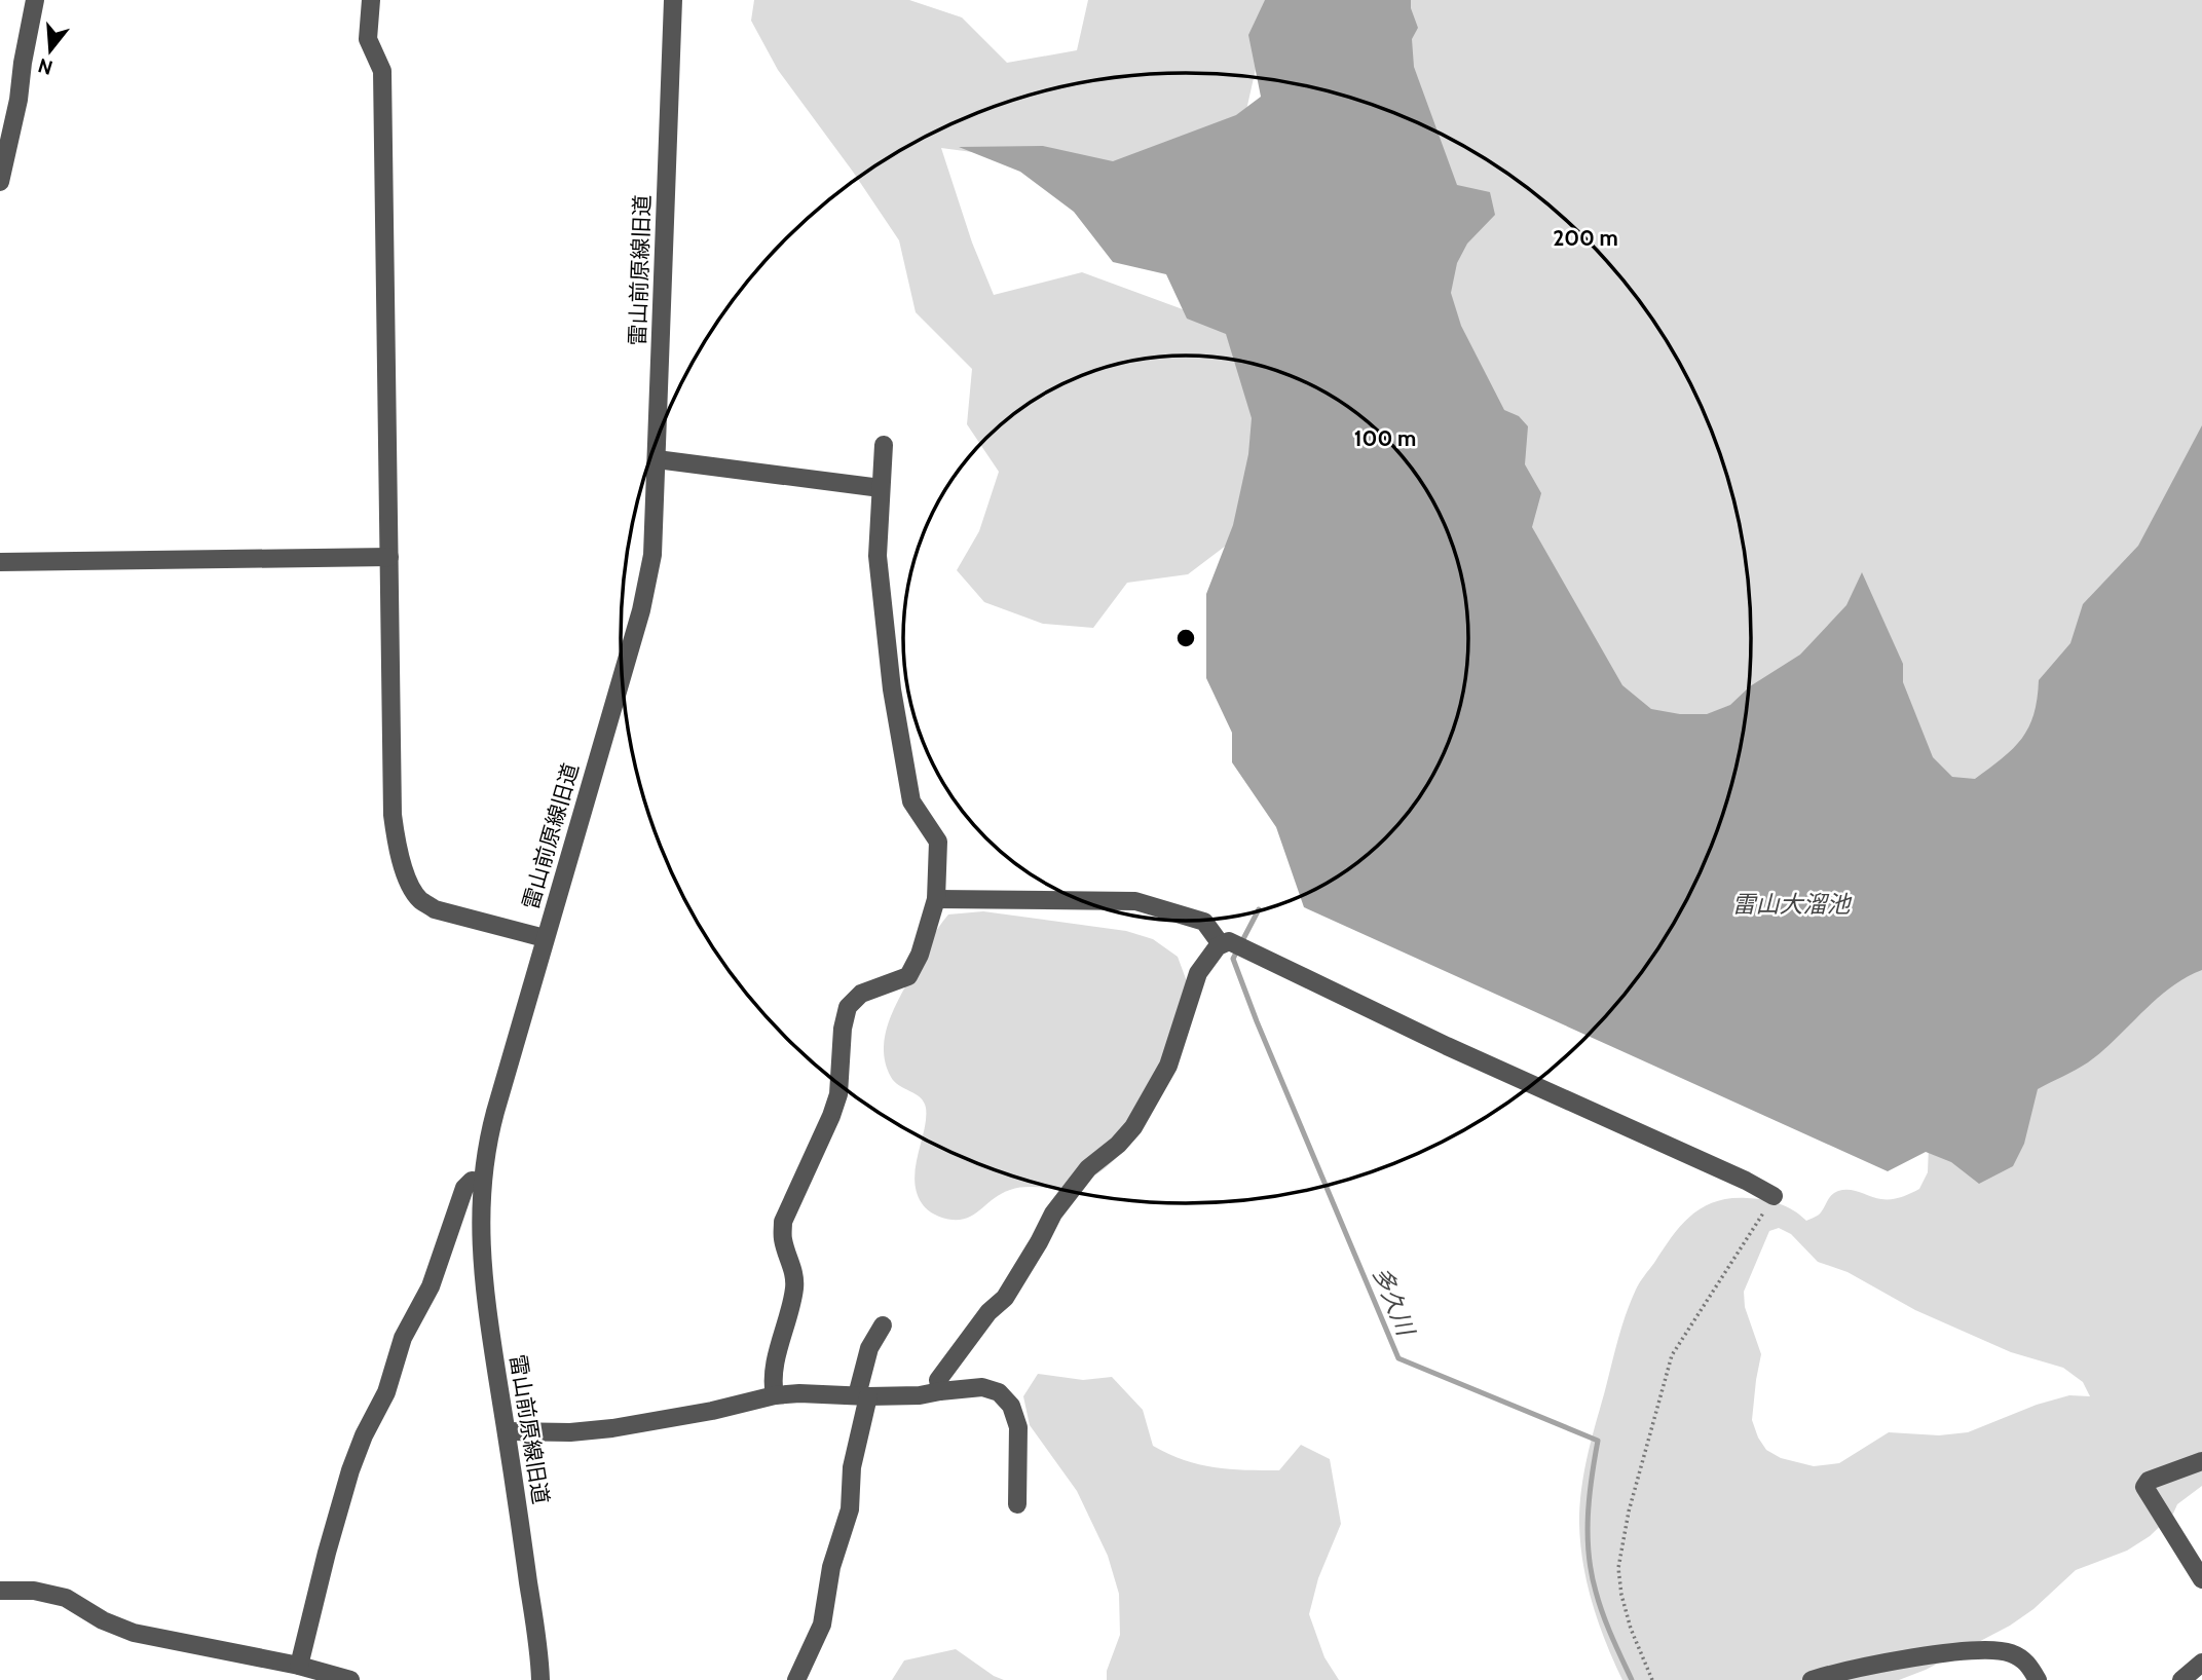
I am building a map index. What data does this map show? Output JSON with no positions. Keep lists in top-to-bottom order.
{
  "streets": {
    "street": ["雷山前原線旧道"]
  },
  "water": ["雷山大溜池", "多久川"],
  "north": "bottom",
  "rings": ["200 m", "100 m"]
}
